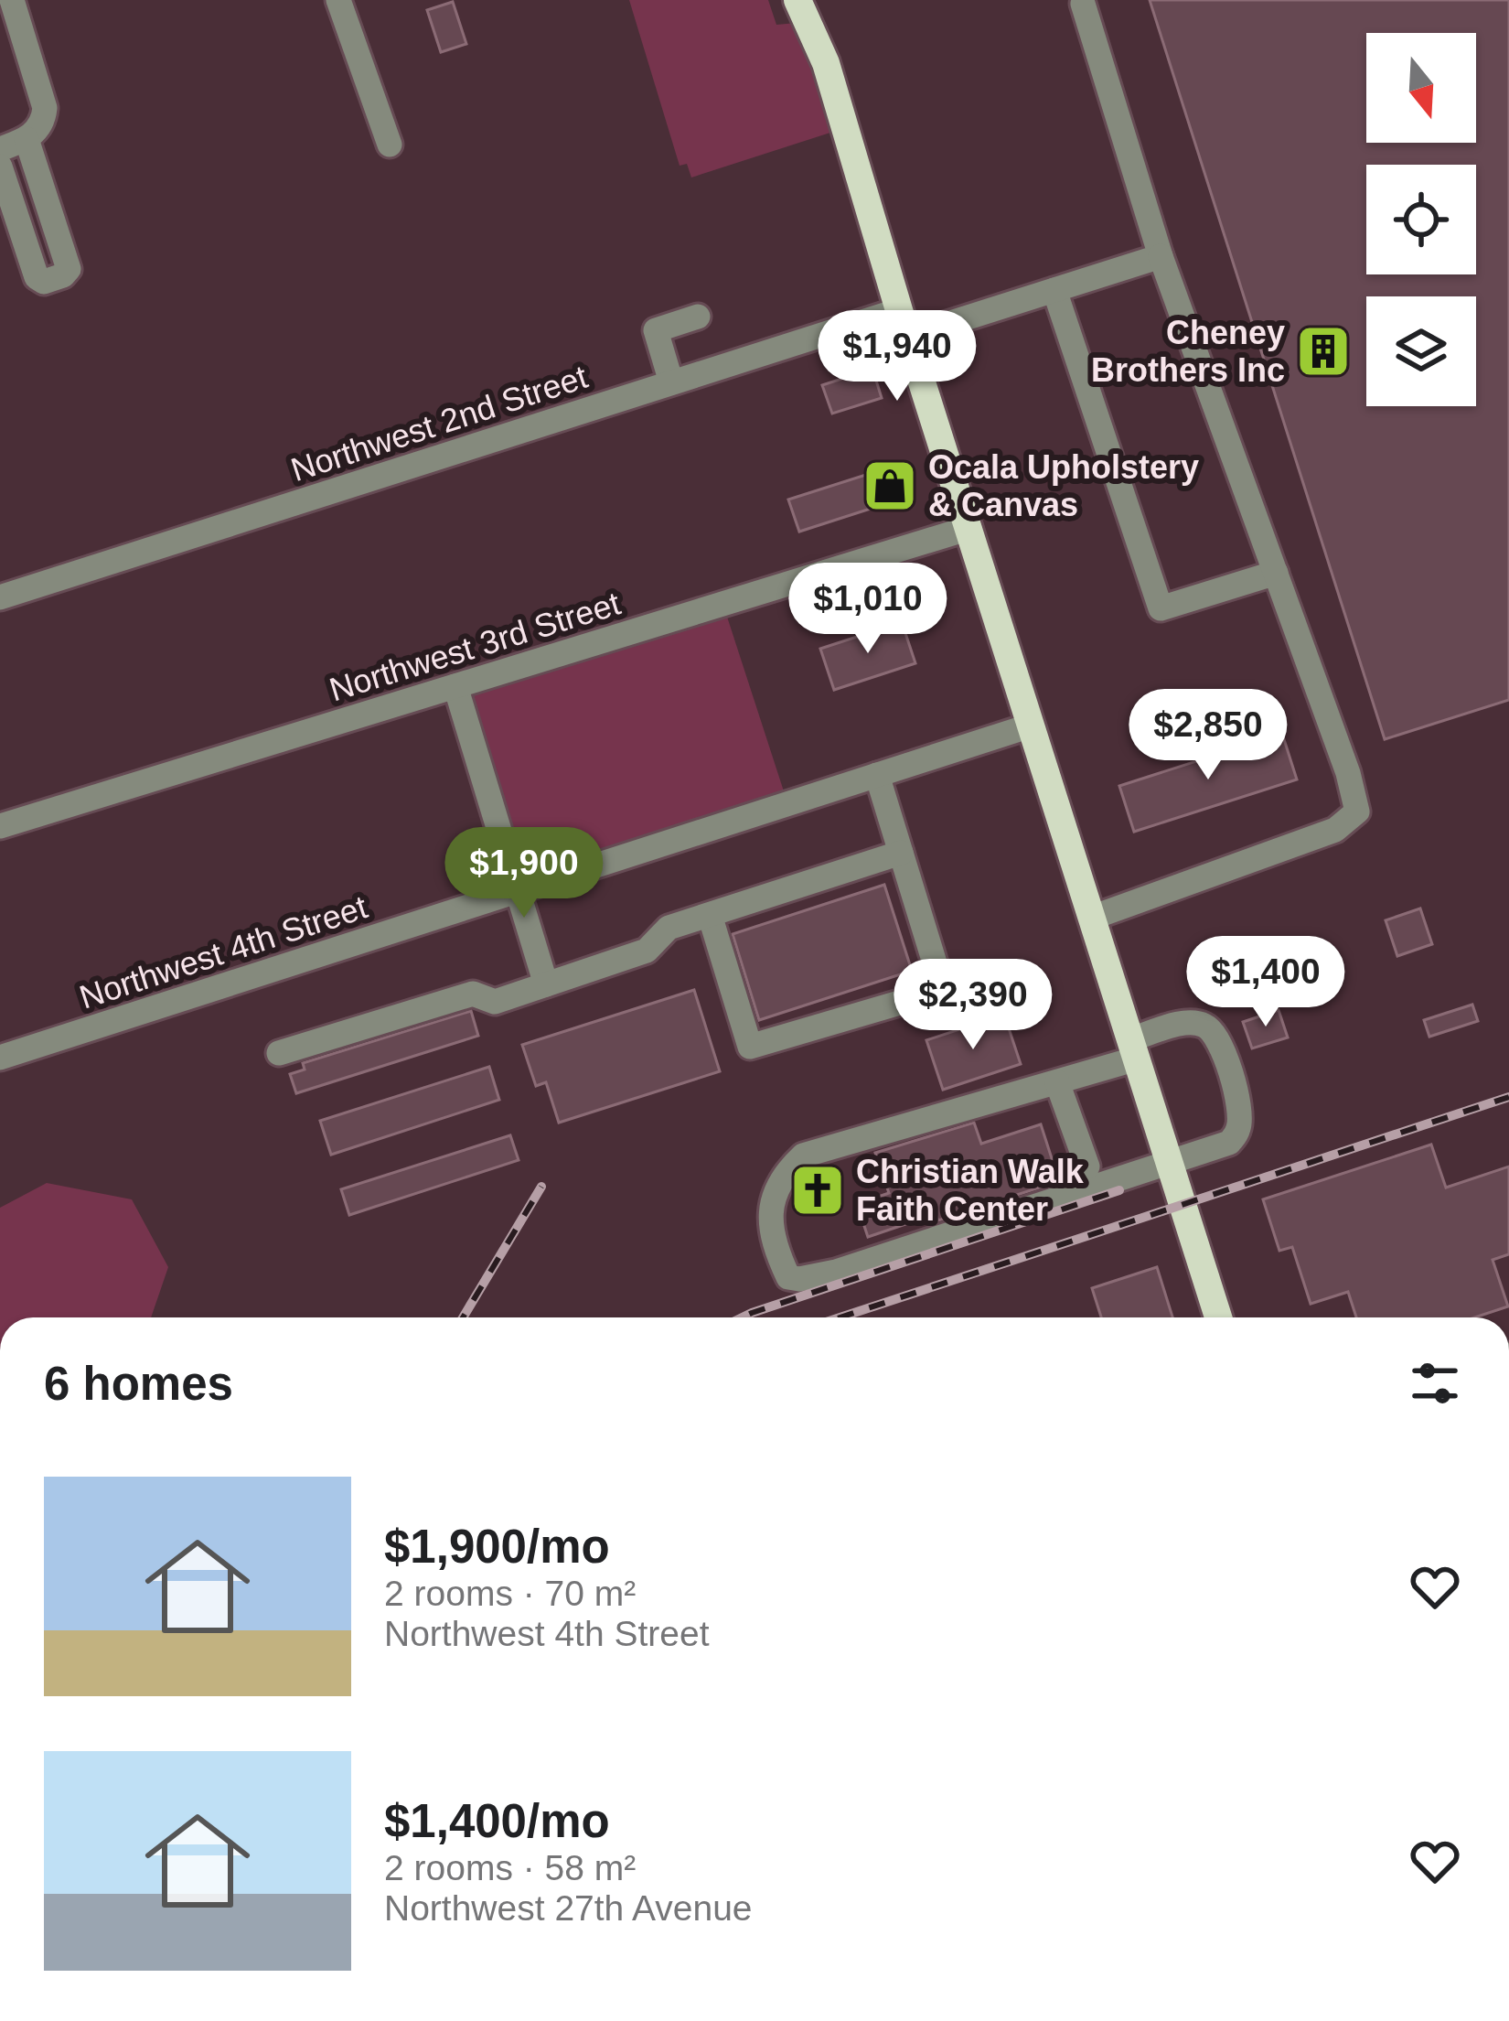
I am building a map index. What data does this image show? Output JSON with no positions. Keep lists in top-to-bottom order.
{
  "streets": {
    "street": ["Northwest 2nd Street", "Northwest 3rd Street", "Northwest 4th Street"]
  },
  "places": {
    "building": ["Cheney Brothers Inc"],
    "shop": ["Ocala Upholstery & Canvas"],
    "church": ["Christian Walk Faith Center"]
  },
  "north": "bottom",
  "page": {
    "price": [
      "$1,940",
      "$1,010",
      "$2,850",
      "$1,900",
      "$1,400",
      "$2,390"
    ],
    "heading": "6 homes",
    "list": [
      {
        "name": "$1,900/mo",
        "note": "2 rooms · 70 m² · Northwest 4th Street"
      },
      {
        "name": "$1,400/mo",
        "note": "2 rooms · 58 m² · Northwest 27th Avenue"
      }
    ]
  }
}
